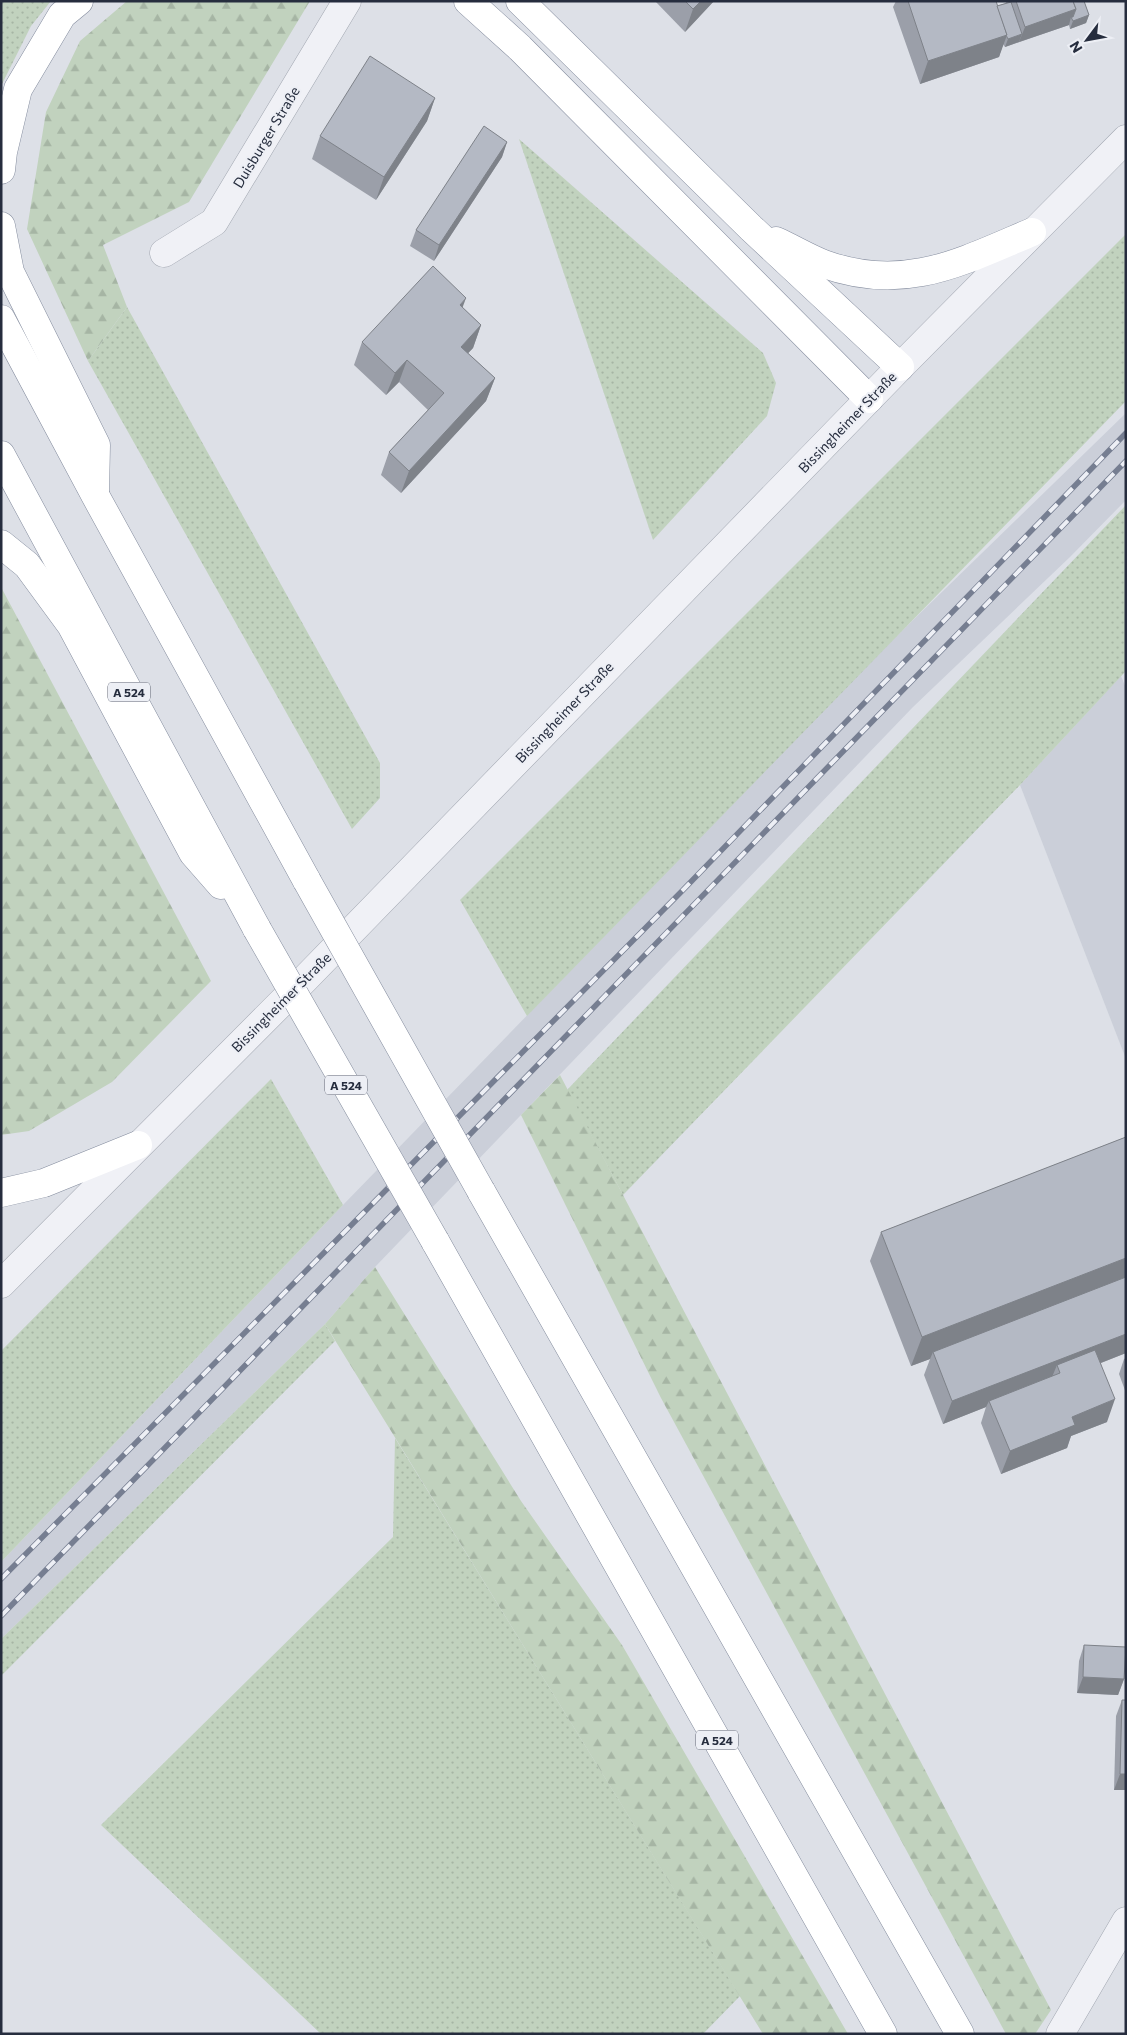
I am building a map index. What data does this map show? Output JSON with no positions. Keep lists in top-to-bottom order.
{
  "streets": {
    "highway": ["A 524"],
    "street": ["Duisburger Straße", "Bissingheimer Straße"]
  },
  "north": "bottom left"
}
